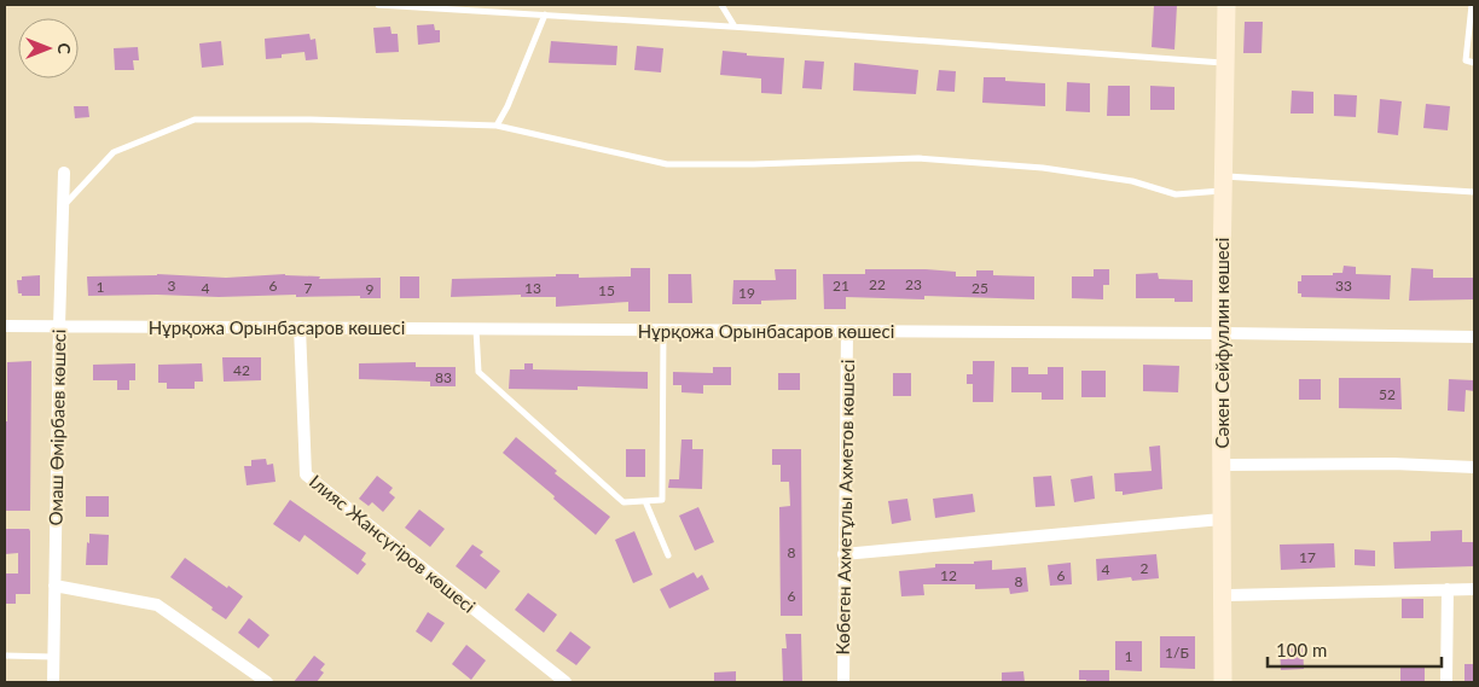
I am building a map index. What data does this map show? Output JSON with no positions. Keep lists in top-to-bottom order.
{
  "streets": {
    "street": [
      "Нұрқожа Орынбасаров көшесі",
      "Сәкен Сейфуллин көшесі",
      "Омаш Өмірбаев көшесі",
      "Көбеген Ахметұлы Ахметов көшесі",
      "Ілияс Жансүгіров көшесі"
    ]
  },
  "crossings": [
    ["Нұрқожа Орынбасаров көшесі", "Сәкен Сейфуллин көшесі"],
    ["Нұрқожа Орынбасаров көшесі", "Омаш Өмірбаев көшесі"],
    ["Нұрқожа Орынбасаров көшесі", "Көбеген Ахметұлы Ахметов көшесі"],
    ["Нұрқожа Орынбасаров көшесі", "Ілияс Жансүгіров көшесі"]
  ],
  "house_numbers": [
    "22",
    "23",
    "3",
    "6",
    "21",
    "33",
    "1",
    "4",
    "7",
    "13",
    "25",
    "9",
    "15",
    "19",
    "42",
    "83",
    "52",
    "8",
    "17",
    "2",
    "4",
    "12",
    "6",
    "8",
    "6",
    "1/Б",
    "1"
  ],
  "scale_bar": "100 m",
  "north": "right"
}
